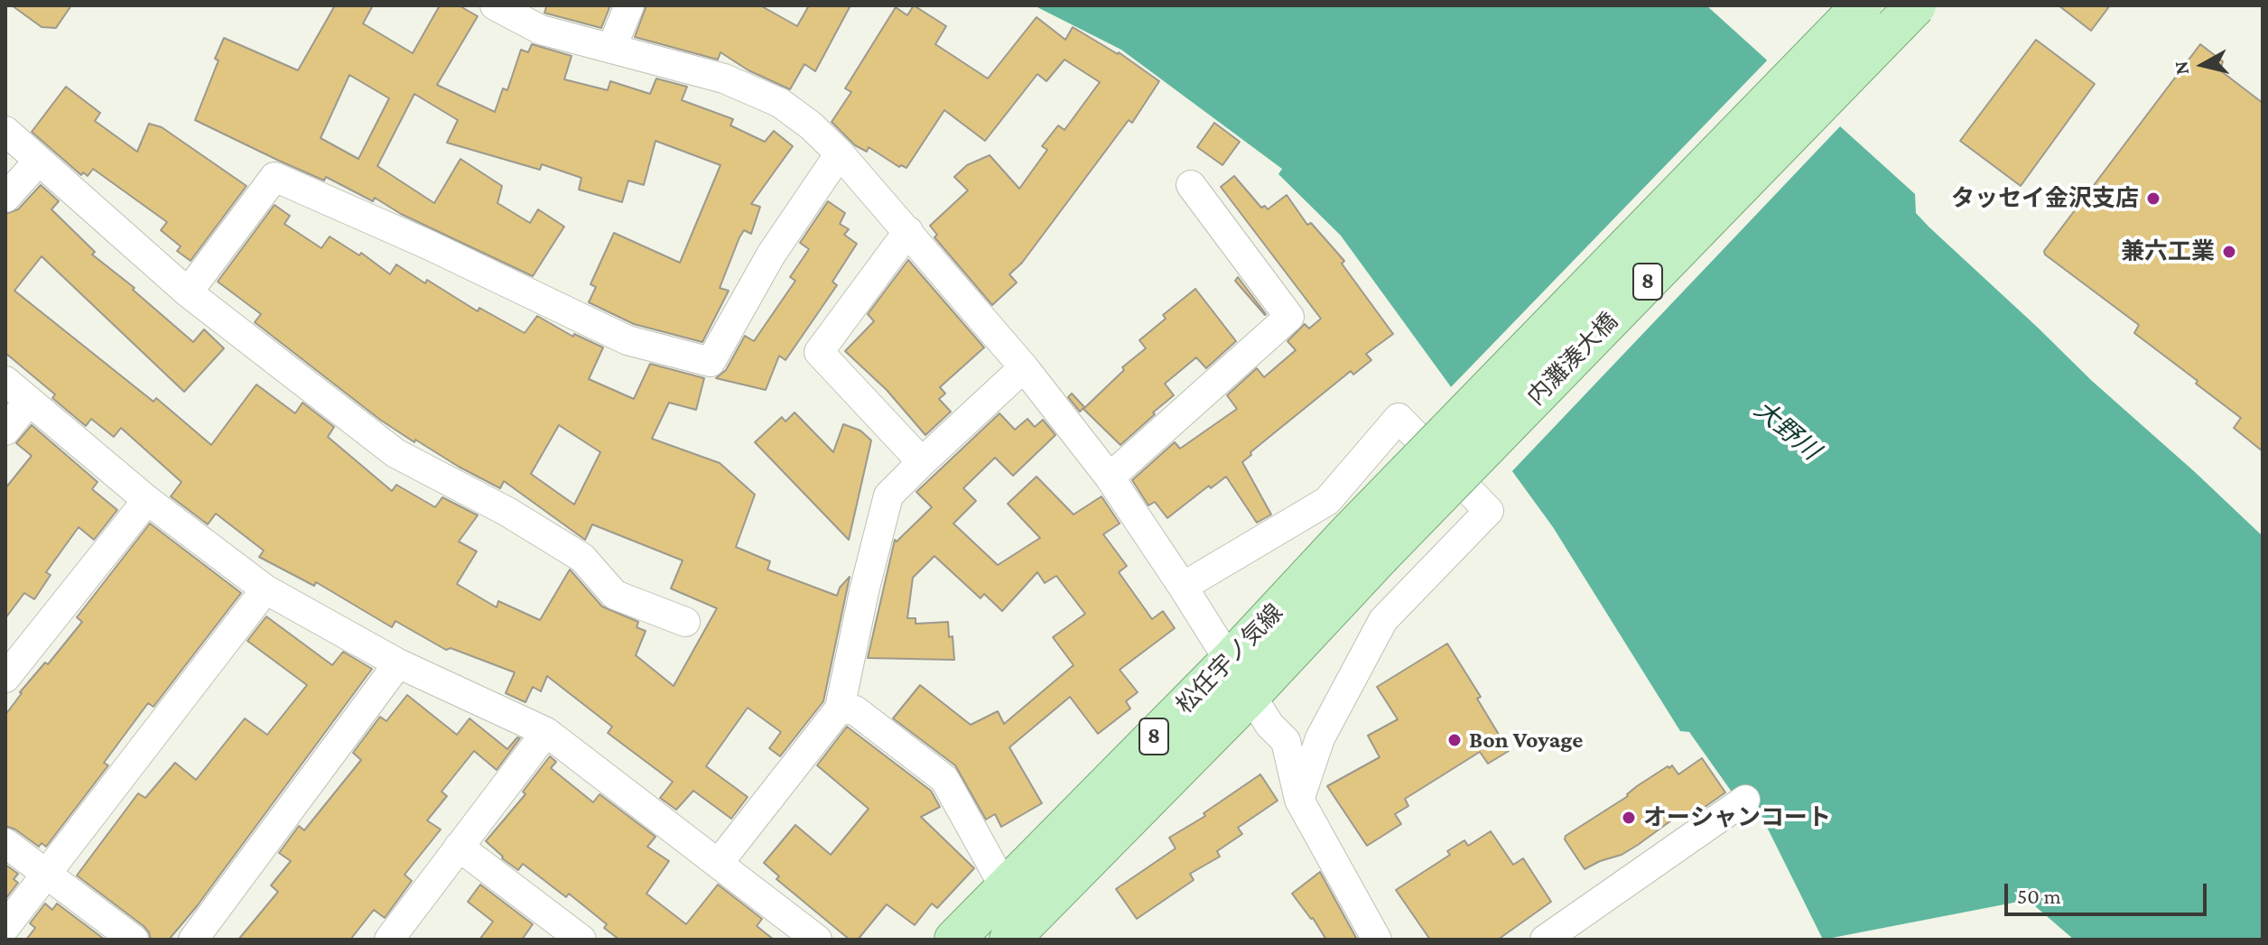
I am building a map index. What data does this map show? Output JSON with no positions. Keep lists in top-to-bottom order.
{
  "streets": {
    "main road": ["8", "内灘湊大橋", "松任宇ノ気線"]
  },
  "crossings": [
    ["内灘湊大橋", "松任宇ノ気線"]
  ],
  "water": ["大野川"],
  "places": [
    "タッセイ金沢支店",
    "兼六工業",
    "Bon Voyage",
    "オーシャンコート"
  ],
  "scale_bar": "50 m",
  "north": "left"
}
